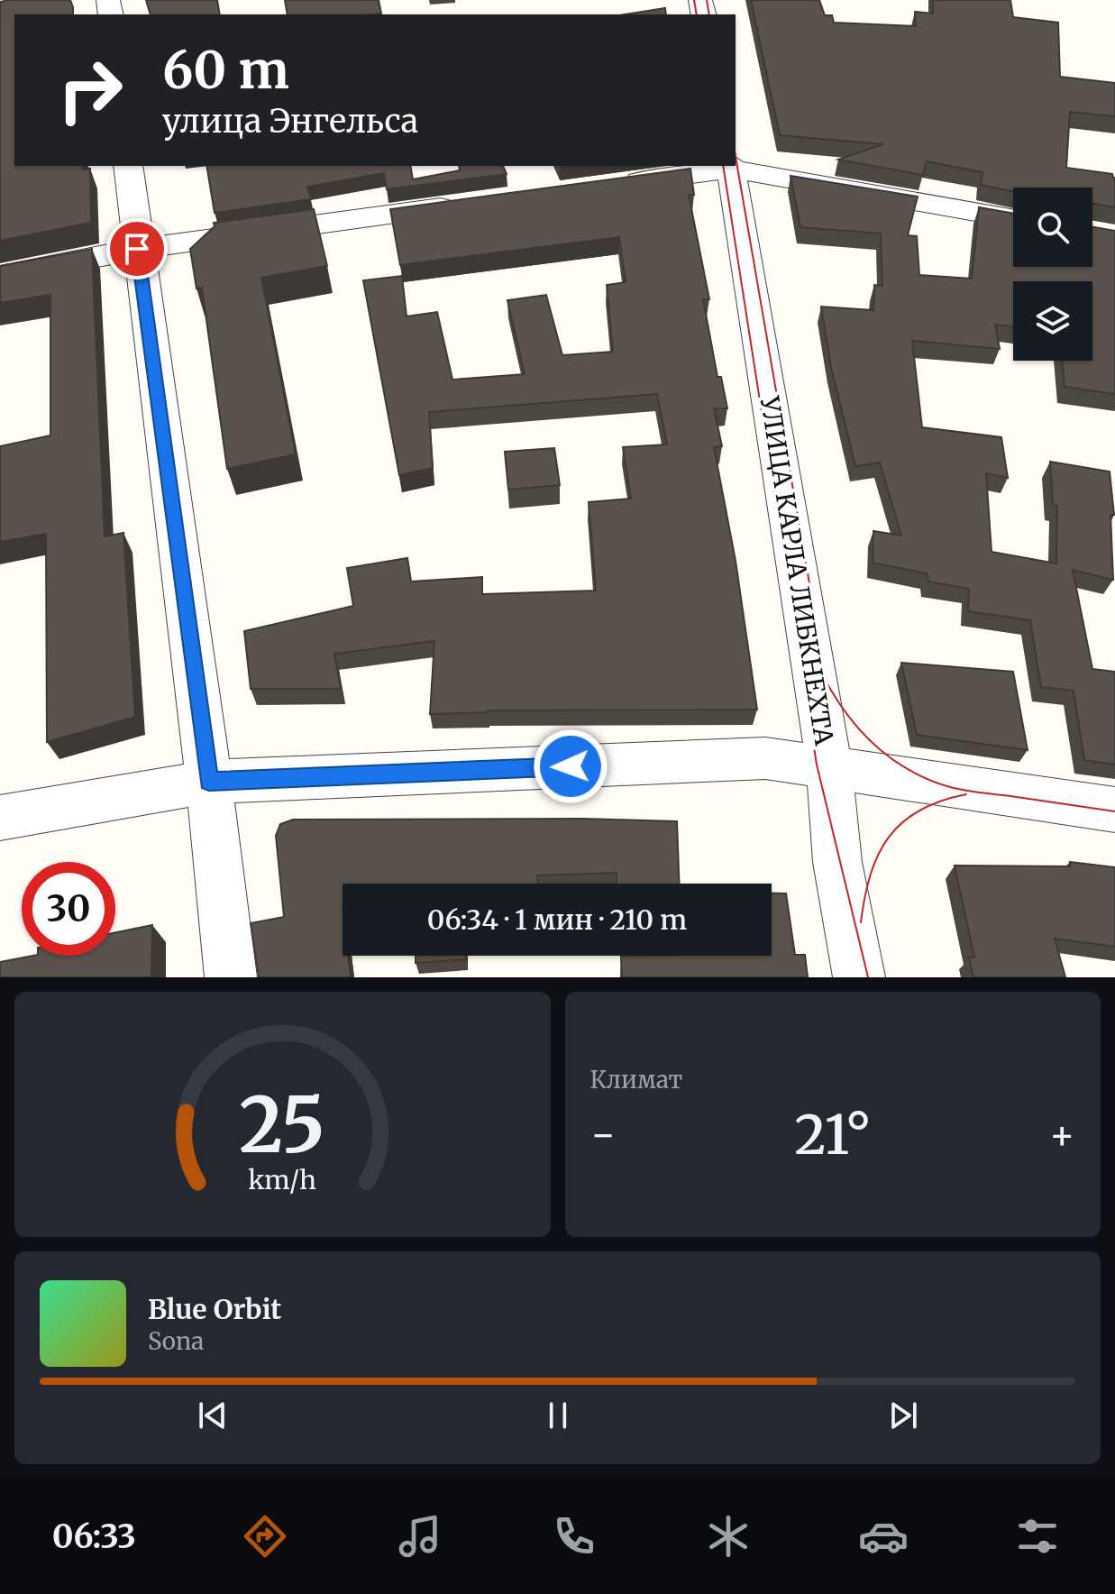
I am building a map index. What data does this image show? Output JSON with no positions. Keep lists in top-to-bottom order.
{
  "streets": {
    "street": ["УЛИЦА КАРЛА ЛИБКНЕХТА"]
  },
  "page": {
    "turn": ["60 m", "улица Энгельса"],
    "limit": "30",
    "trip": "06:34 · 1 мин · 210 m",
    "tile": "Климат",
    "heat": ["−", "21°", "+"],
    "song": ["Blue Orbit", "Sona"],
    "tabs": "06:33",
    "gauge": ["25", "km/h"]
  }
}
